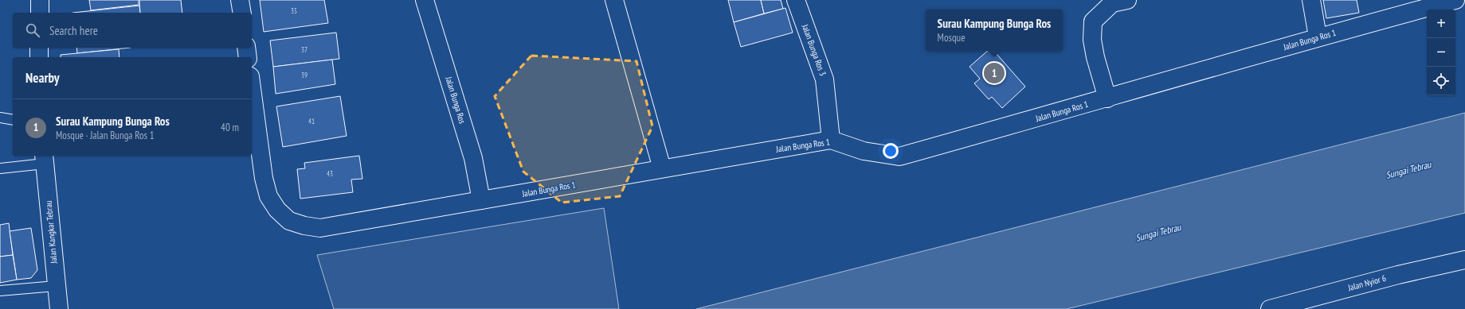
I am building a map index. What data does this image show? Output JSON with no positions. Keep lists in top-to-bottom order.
{
  "streets": {
    "street": [
      "Jalan Bunga Ros 1",
      "Jalan Bunga Ros 3",
      "Jalan Bunga Ros",
      "Jalan Kangkar Tebrau",
      "Jalan Nyior 6"
    ]
  },
  "crossings": [
    ["Jalan Bunga Ros 1", "Jalan Bunga Ros 3"],
    ["Jalan Bunga Ros 1", "Jalan Bunga Ros"]
  ],
  "water": ["Sungai Tebrau"],
  "house_numbers": [
    "35",
    "37",
    "39",
    "41",
    "43"
  ],
  "page": {
    "map_buttons": ["+", "−"],
    "popup": ["Surau Kampung Bunga Ros", "Mosque"],
    "search": "Search here",
    "heading": "Nearby",
    "pins": "1",
    "list": [
      {
        "mark": "1",
        "name": "Surau Kampung Bunga Ros",
        "note": "Mosque · Jalan Bunga Ros 1",
        "value": "40 m"
      }
    ]
  }
}
